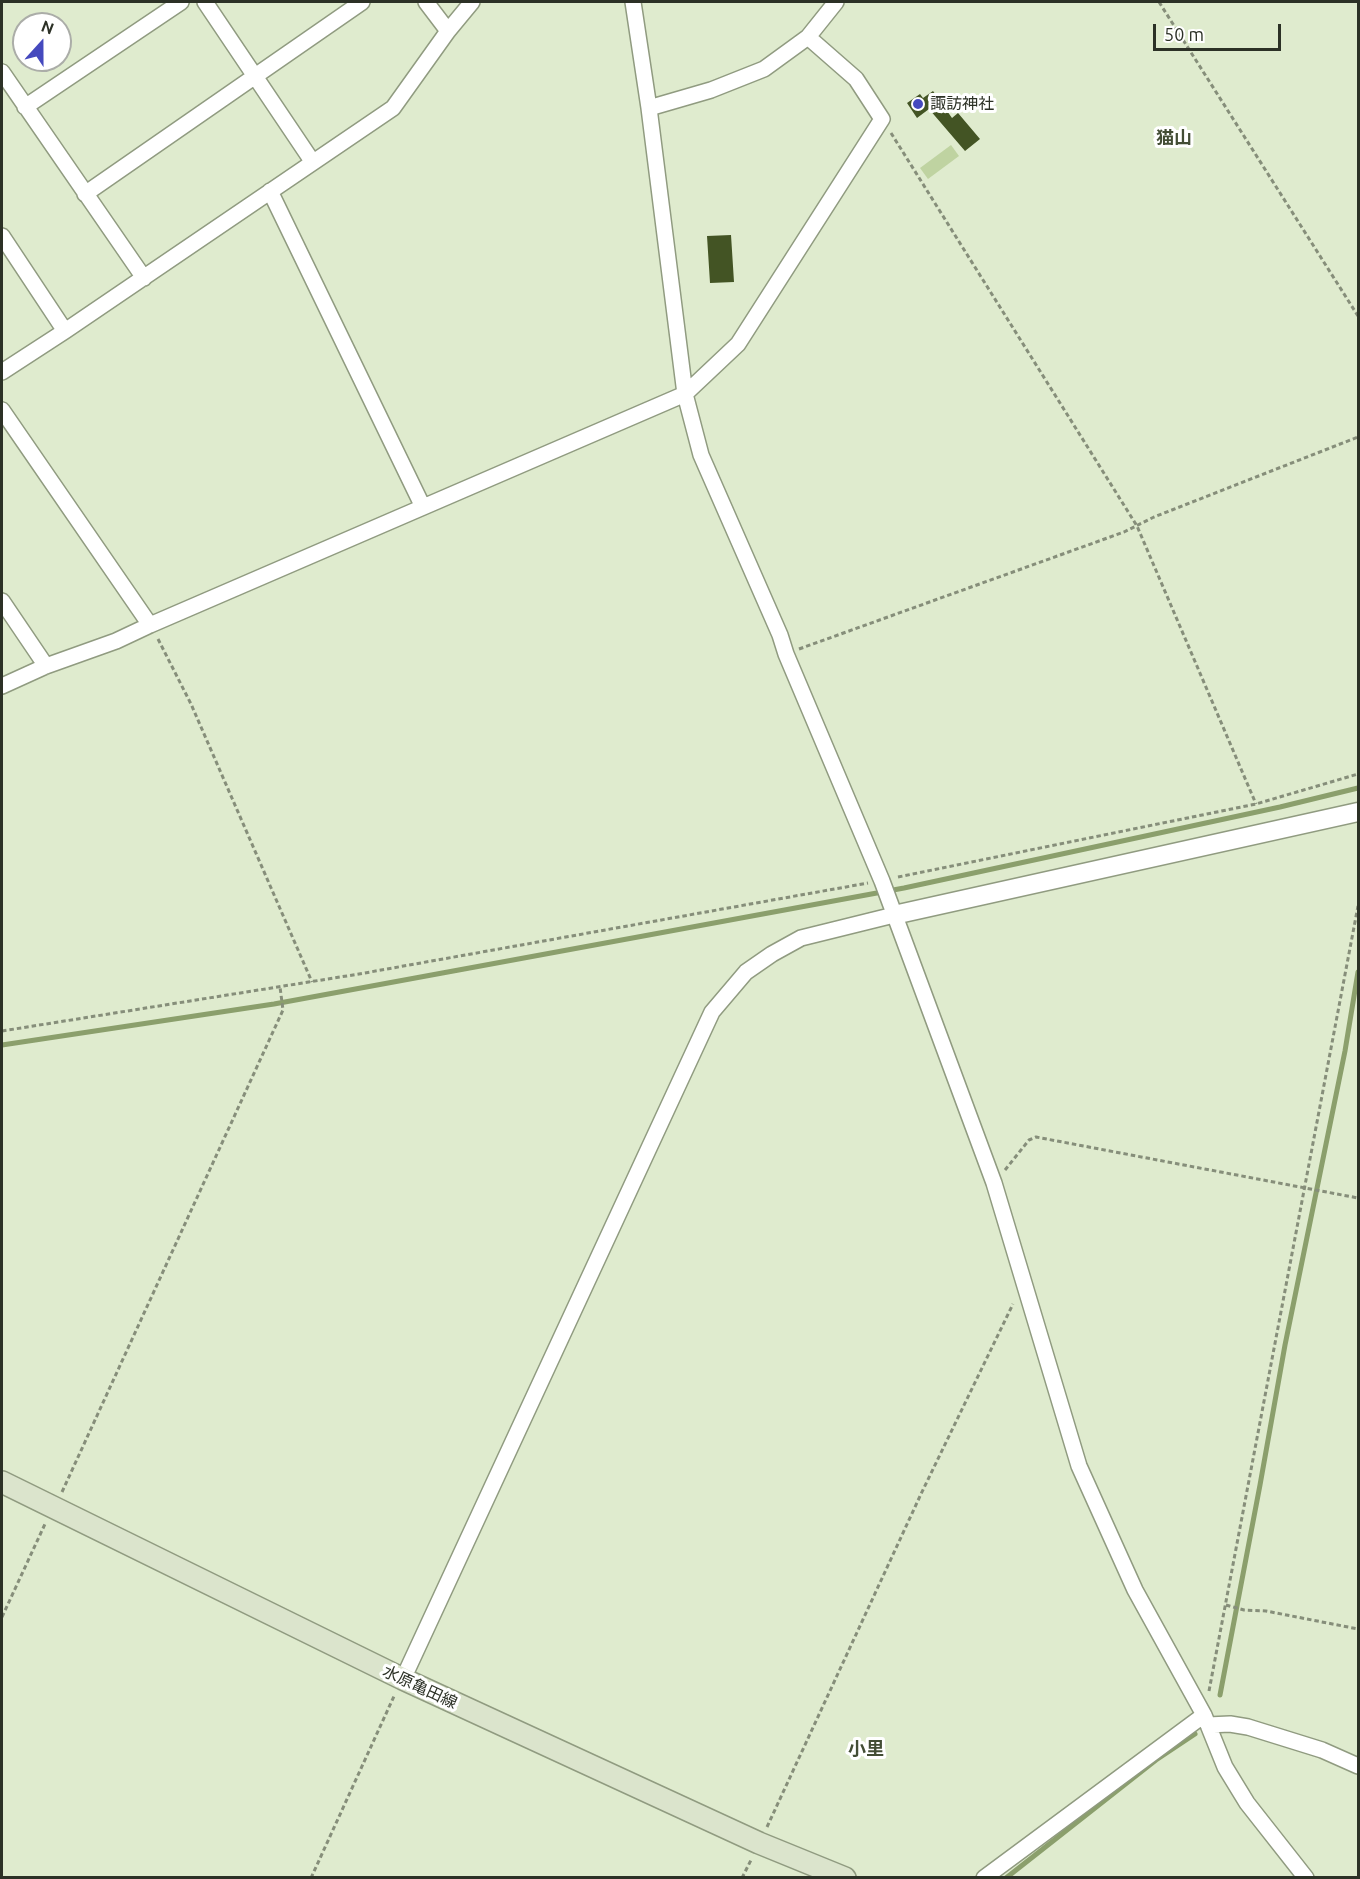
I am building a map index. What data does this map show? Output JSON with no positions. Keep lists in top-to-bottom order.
{
  "streets": {
    "main road": ["水原亀田線"]
  },
  "districts": ["猫山", "小里"],
  "places": ["諏訪神社"],
  "scale_bar": "50 m",
  "north": "top"
}
